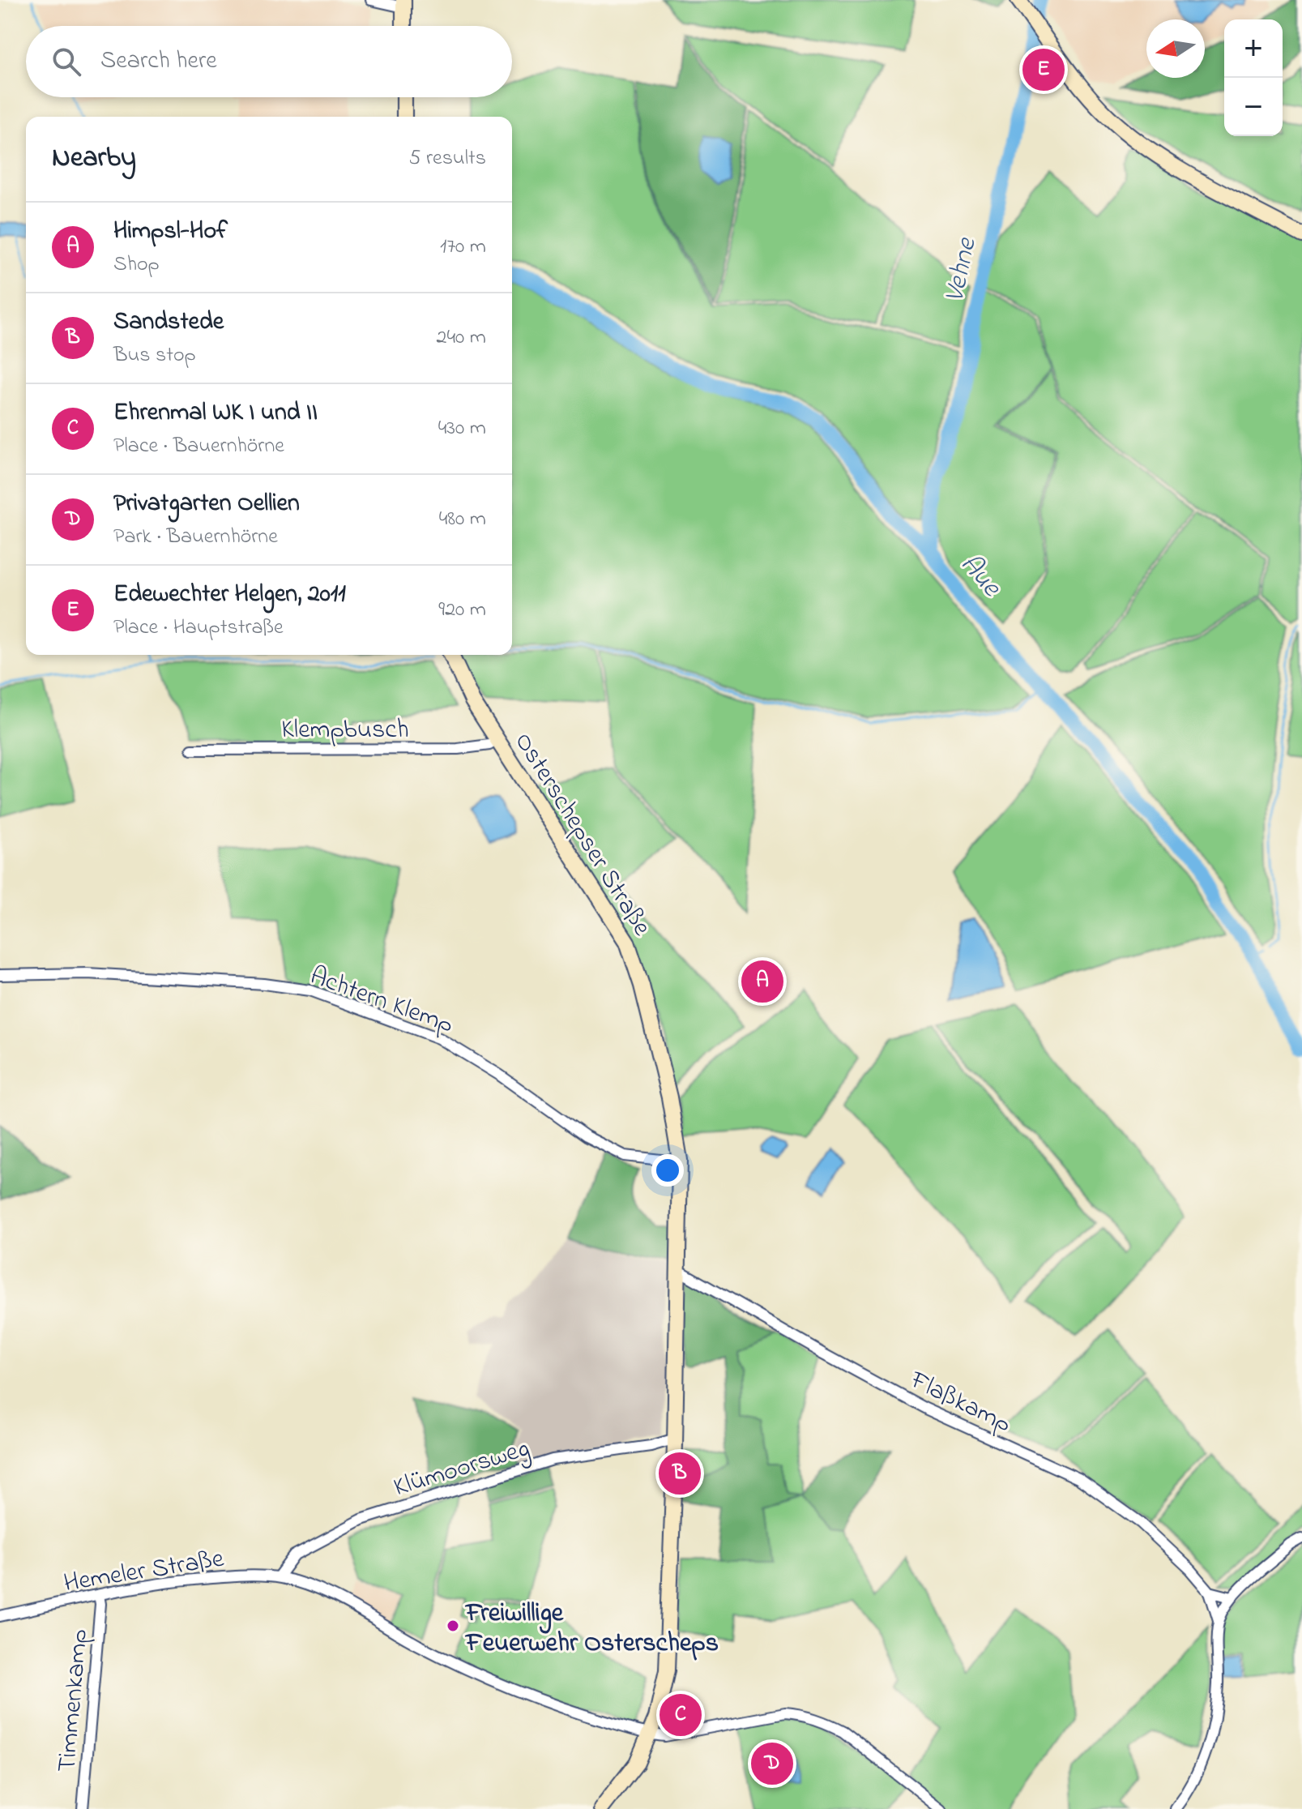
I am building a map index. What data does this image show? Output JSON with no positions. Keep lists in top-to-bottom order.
{
  "streets": {
    "main road": ["Osterschepser Straße"],
    "street": [
      "Klempbusch",
      "Achtern Klemp",
      "Flaßkamp",
      "Klümoorsweg",
      "Hemeler Straße",
      "Timmenkamp"
    ]
  },
  "crossings": [
    ["Klempbusch", "Osterschepser Straße"],
    ["Osterschepser Straße", "Achtern Klemp"],
    ["Osterschepser Straße", "Flaßkamp"],
    ["Osterschepser Straße", "Klümoorsweg"],
    ["Osterschepser Straße", "Hemeler Straße"],
    ["Klümoorsweg", "Hemeler Straße"],
    ["Hemeler Straße", "Timmenkamp"]
  ],
  "water": ["Vehne", "Aue"],
  "places": ["Freiwillige Feuerwehr Osterscheps"],
  "north": "left",
  "page": {
    "map_buttons": ["+", "−"],
    "search": "Search here",
    "pins": [
      "E",
      "A",
      "B",
      "C",
      "D"
    ],
    "heading": ["Nearby", "5 results"],
    "list": [
      {
        "mark": "A",
        "name": "Himpsl-Hof",
        "note": "Shop",
        "value": "170 m"
      },
      {
        "mark": "B",
        "name": "Sandstede",
        "note": "Bus stop",
        "value": "240 m"
      },
      {
        "mark": "C",
        "name": "Ehrenmal WK I und II",
        "note": "Place · Bauernhörne",
        "value": "430 m"
      },
      {
        "mark": "D",
        "name": "Privatgarten Oellien",
        "note": "Park · Bauernhörne",
        "value": "480 m"
      },
      {
        "mark": "E",
        "name": "Edewechter Helgen, 2011",
        "note": "Place · Hauptstraße",
        "value": "920 m"
      }
    ]
  }
}
